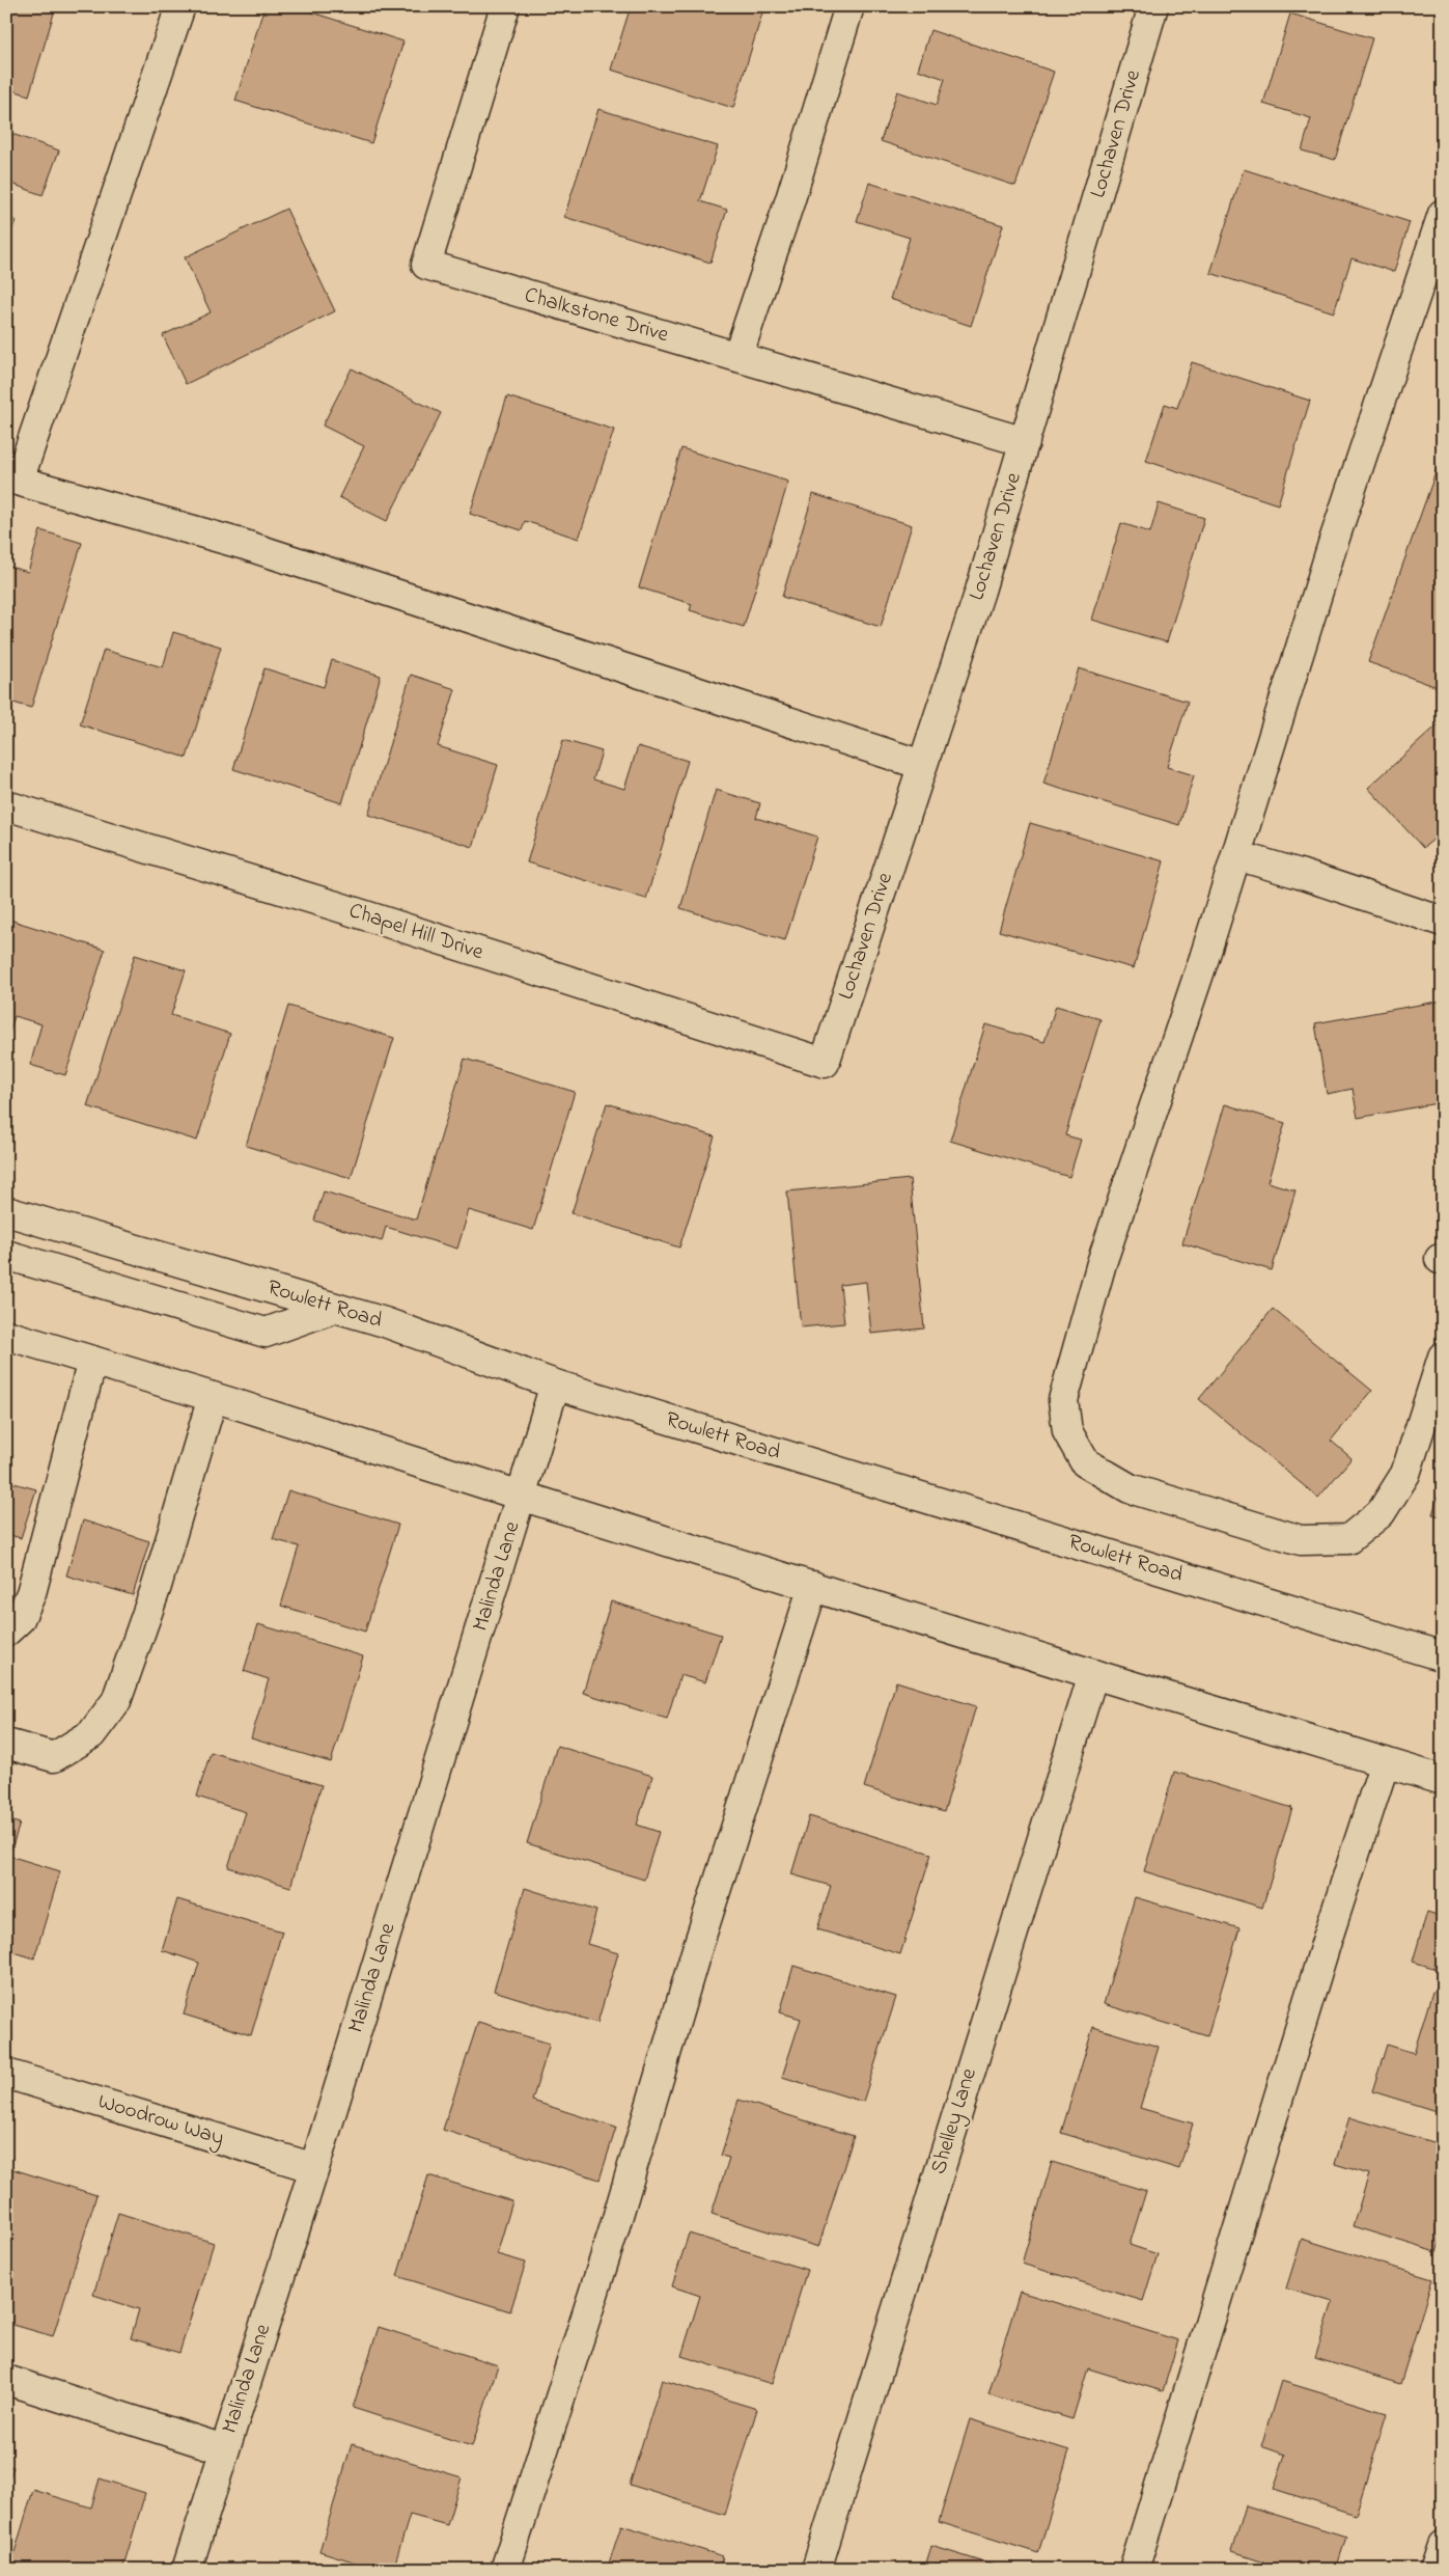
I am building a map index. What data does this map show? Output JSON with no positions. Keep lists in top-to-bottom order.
{
  "streets": {
    "street": [
      "Lochaven Drive",
      "Chalkstone Drive",
      "Chapel Hill Drive",
      "Rowlett Road",
      "Malinda Lane",
      "Woodrow Way",
      "Shelley Lane"
    ]
  },
  "crossings": [
    ["Lochaven Drive", "Chalkstone Drive"],
    ["Lochaven Drive", "Chapel Hill Drive"],
    ["Rowlett Road", "Malinda Lane"],
    ["Malinda Lane", "Woodrow Way"]
  ]
}
